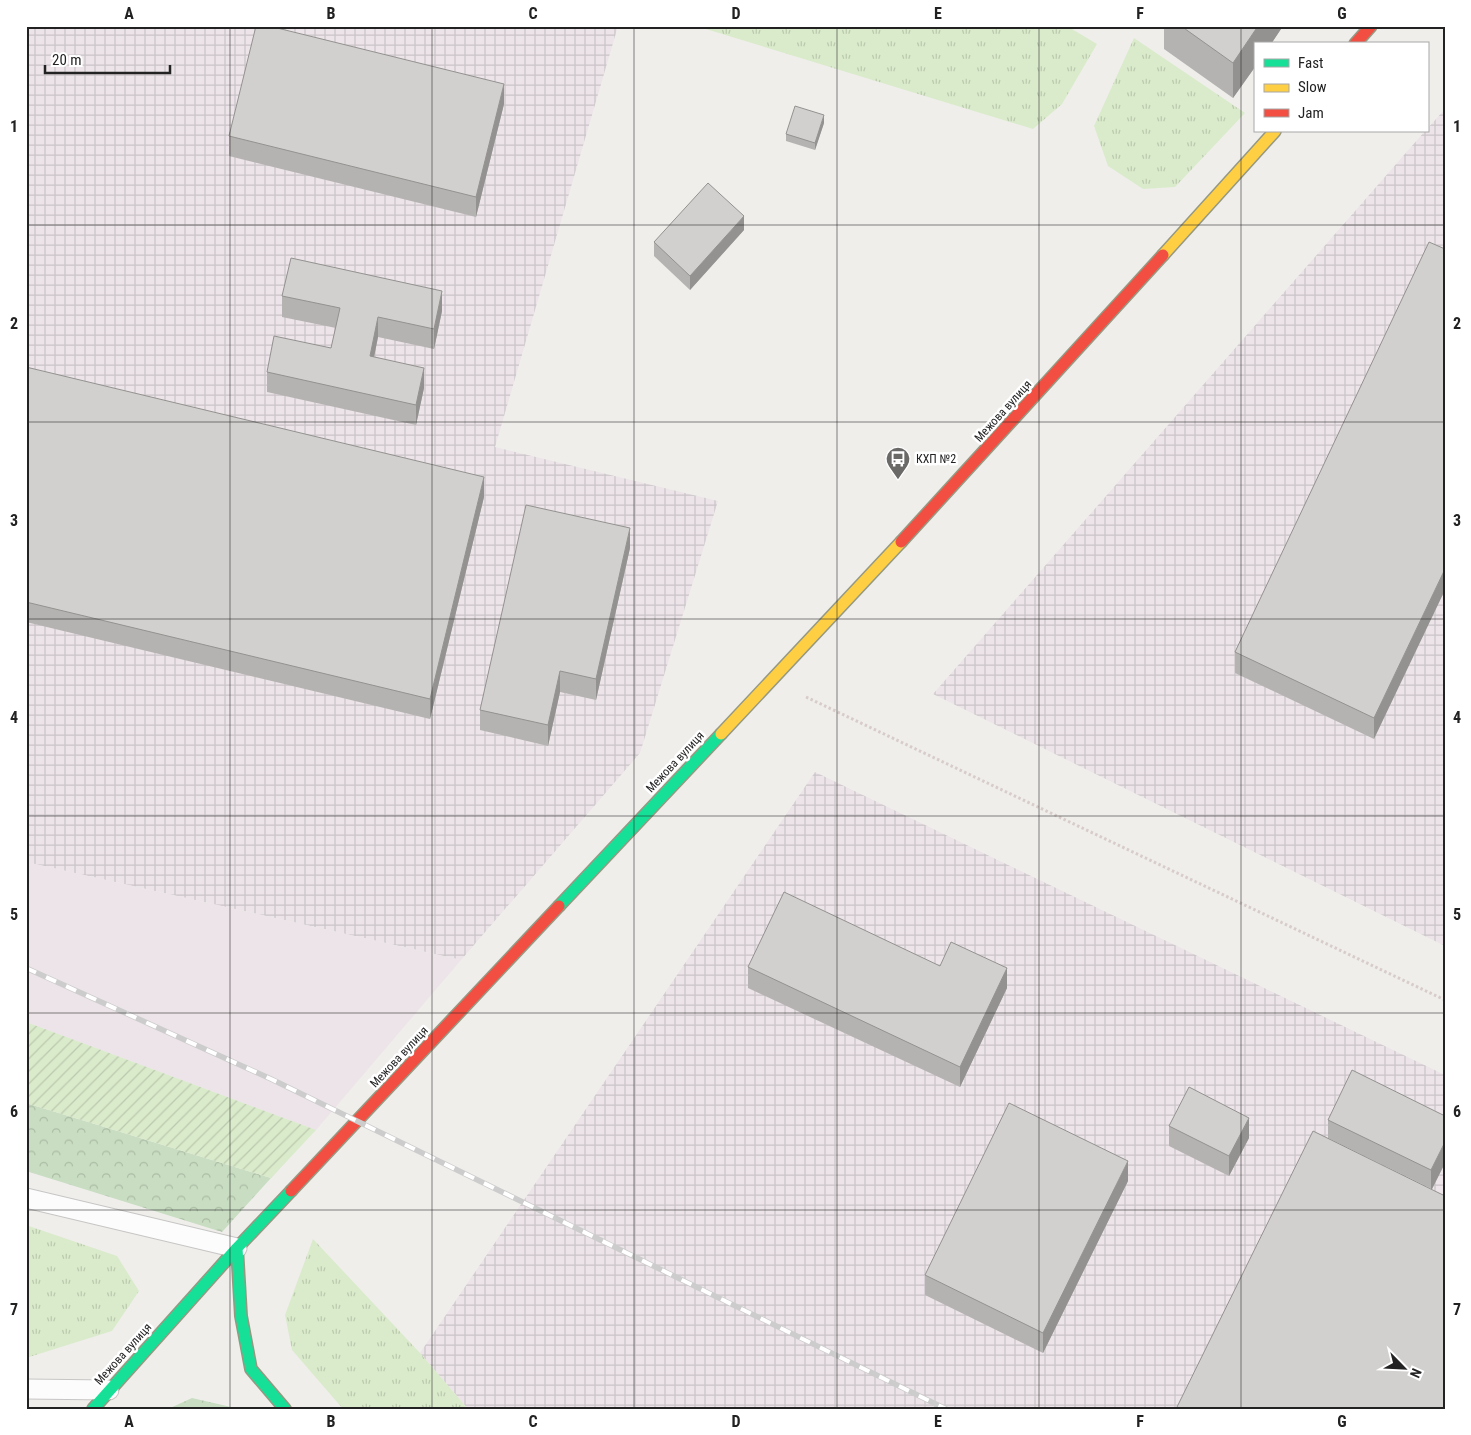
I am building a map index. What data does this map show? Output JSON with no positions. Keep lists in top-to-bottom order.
{
  "streets": {
    "street": ["Межова вулиця"]
  },
  "places": {
    "bus stop": ["КХП №2"]
  },
  "legend": ["Fast", "Slow", "Jam"],
  "scale_bar": "20 m",
  "north": "bottom right",
  "grid": {
    "columns": [
      "A",
      "B",
      "C",
      "D",
      "E",
      "F",
      "G"
    ],
    "rows": [
      "1",
      "2",
      "3",
      "4",
      "5",
      "6",
      "7"
    ]
  }
}
